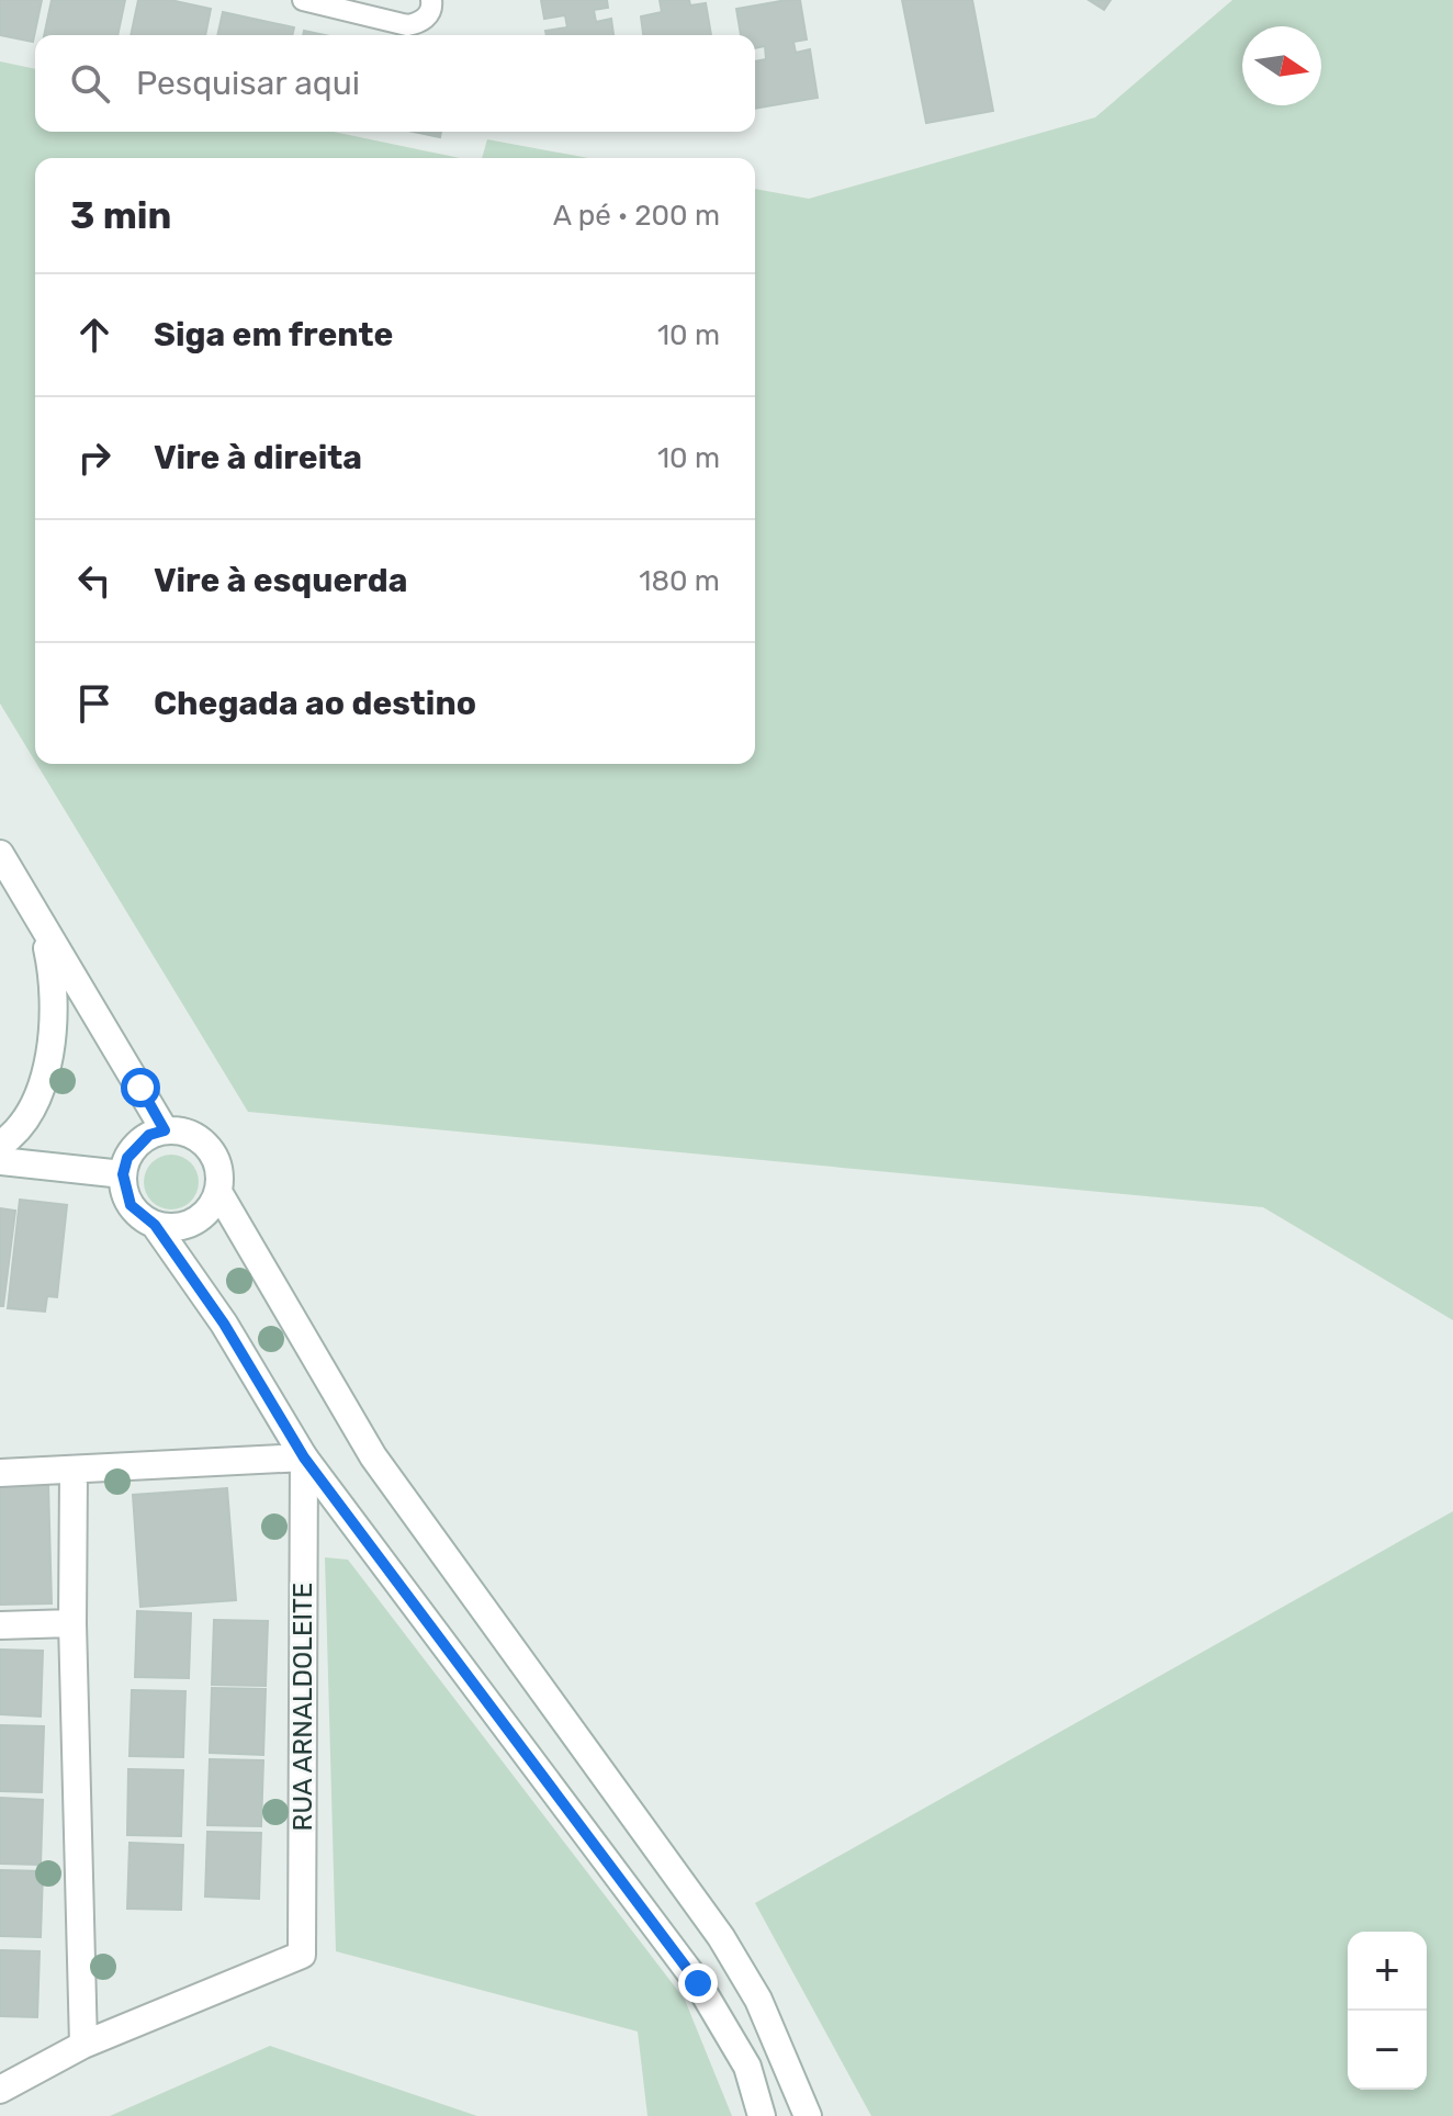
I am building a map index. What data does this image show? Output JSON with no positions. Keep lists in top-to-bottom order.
{
  "streets": {
    "main road": ["RUA ARNALDOLEITE"]
  },
  "north": "right",
  "page": {
    "search": "Pesquisar aqui",
    "heading": ["3 min", "A pé · 200 m"],
    "list": [
      ["Siga em frente", "10 m"],
      ["Vire à direita", "10 m"],
      ["Vire à esquerda", "180 m"],
      "Chegada ao destino"
    ],
    "map_buttons": ["+", "−"]
  }
}
